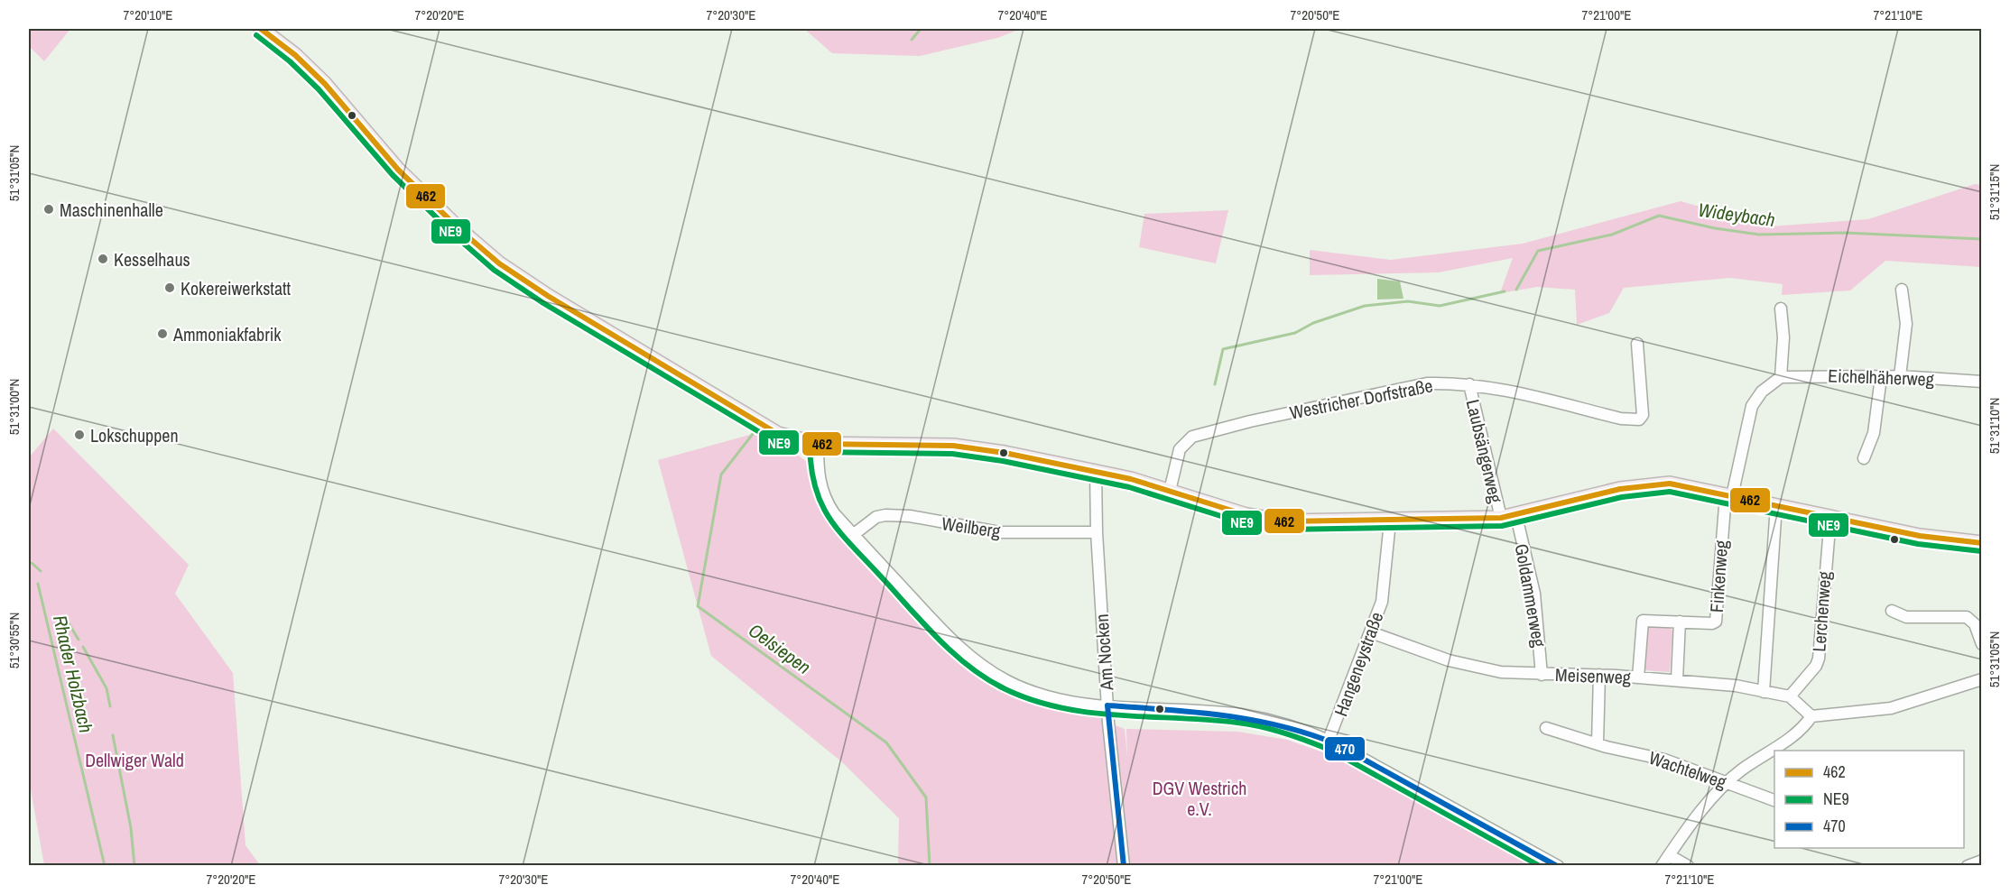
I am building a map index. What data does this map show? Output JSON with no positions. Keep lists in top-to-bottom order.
{
  "streets": {
    "street": [
      "Eichelhäherweg",
      "Westricher Dorfstraße",
      "Laubsängerweg",
      "Weilberg",
      "Finkenweg",
      "Goldammerweg",
      "Lerchenweg",
      "Am Nocken",
      "Hangeneystraße",
      "Meisenweg",
      "Wachtelweg"
    ]
  },
  "crossings": [
    ["Westricher Dorfstraße", "Laubsängerweg"],
    ["Weilberg", "Am Nocken"],
    ["Finkenweg", "Meisenweg"],
    ["Goldammerweg", "Meisenweg"],
    ["Lerchenweg", "Meisenweg"],
    ["Hangeneystraße", "Meisenweg"]
  ],
  "water": ["Wideybach", "Oelsiepen", "Rhader Holzbach"],
  "parks": ["Dellwiger Wald", "DGV Westrich e.V."],
  "places": [
    "Maschinenhalle",
    "Kesselhaus",
    "Kokereiwerkstatt",
    "Ammoniakfabrik",
    "Lokschuppen"
  ],
  "lines": ["transit line 462", "transit line NE9", "transit line 470"],
  "legend": ["462", "NE9", "470"],
  "coordinates": [
    "7°20'10\"E",
    "7°20'20\"E",
    "7°20'30\"E",
    "7°20'40\"E",
    "7°20'50\"E",
    "7°21'00\"E",
    "7°21'10\"E",
    "51°31'05\"N",
    "51°31'15\"N",
    "51°31'00\"N",
    "51°31'10\"N",
    "51°30'55\"N"
  ]
}
